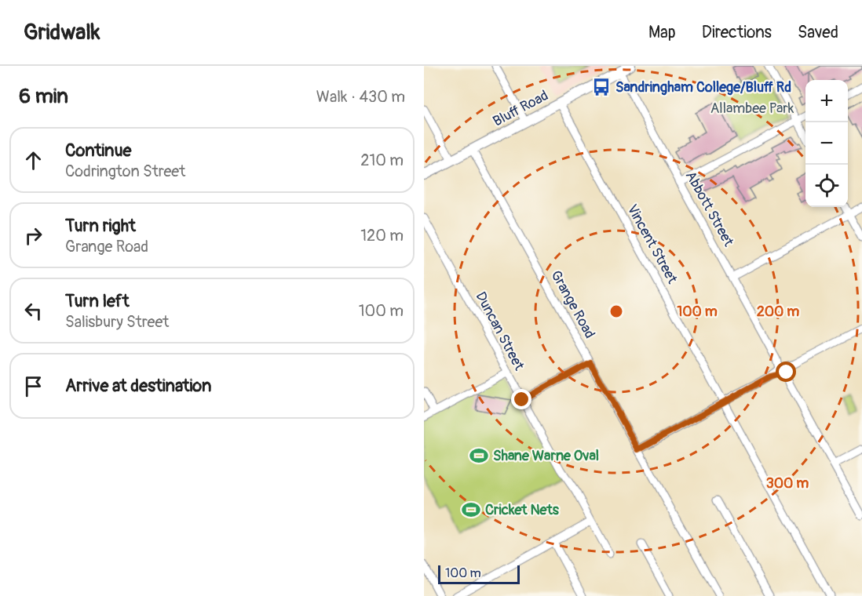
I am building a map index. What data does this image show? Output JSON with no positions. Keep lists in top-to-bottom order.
{
  "streets": {
    "main road": ["Bluff Road"],
    "street": [
      "Abbott Street",
      "Vincent Street",
      "Grange Road",
      "Duncan Street"
    ]
  },
  "crossings": [
    ["Bluff Road", "Abbott Street"],
    ["Bluff Road", "Vincent Street"],
    ["Bluff Road", "Grange Road"]
  ],
  "parks": ["Allambee Park"],
  "places": {
    "bus stop": ["Sandringham College/Bluff Rd"],
    "sports": ["Shane Warne Oval", "Cricket Nets"]
  },
  "scale_bar": "100 m",
  "page": {
    "header": "Gridwalk",
    "nav": ["Map", "Directions", "Saved"],
    "heading": ["6 min", "Walk · 430 m"],
    "map_buttons": ["+", "−"],
    "list": [
      ["Continue", "Codrington Street", "210 m"],
      ["Turn right", "Grange Road", "120 m"],
      ["Turn left", "Salisbury Street", "100 m"],
      "Arrive at destination"
    ],
    "scale": "100 m"
  },
  "rings": ["100 m", "200 m", "300 m"]
}
